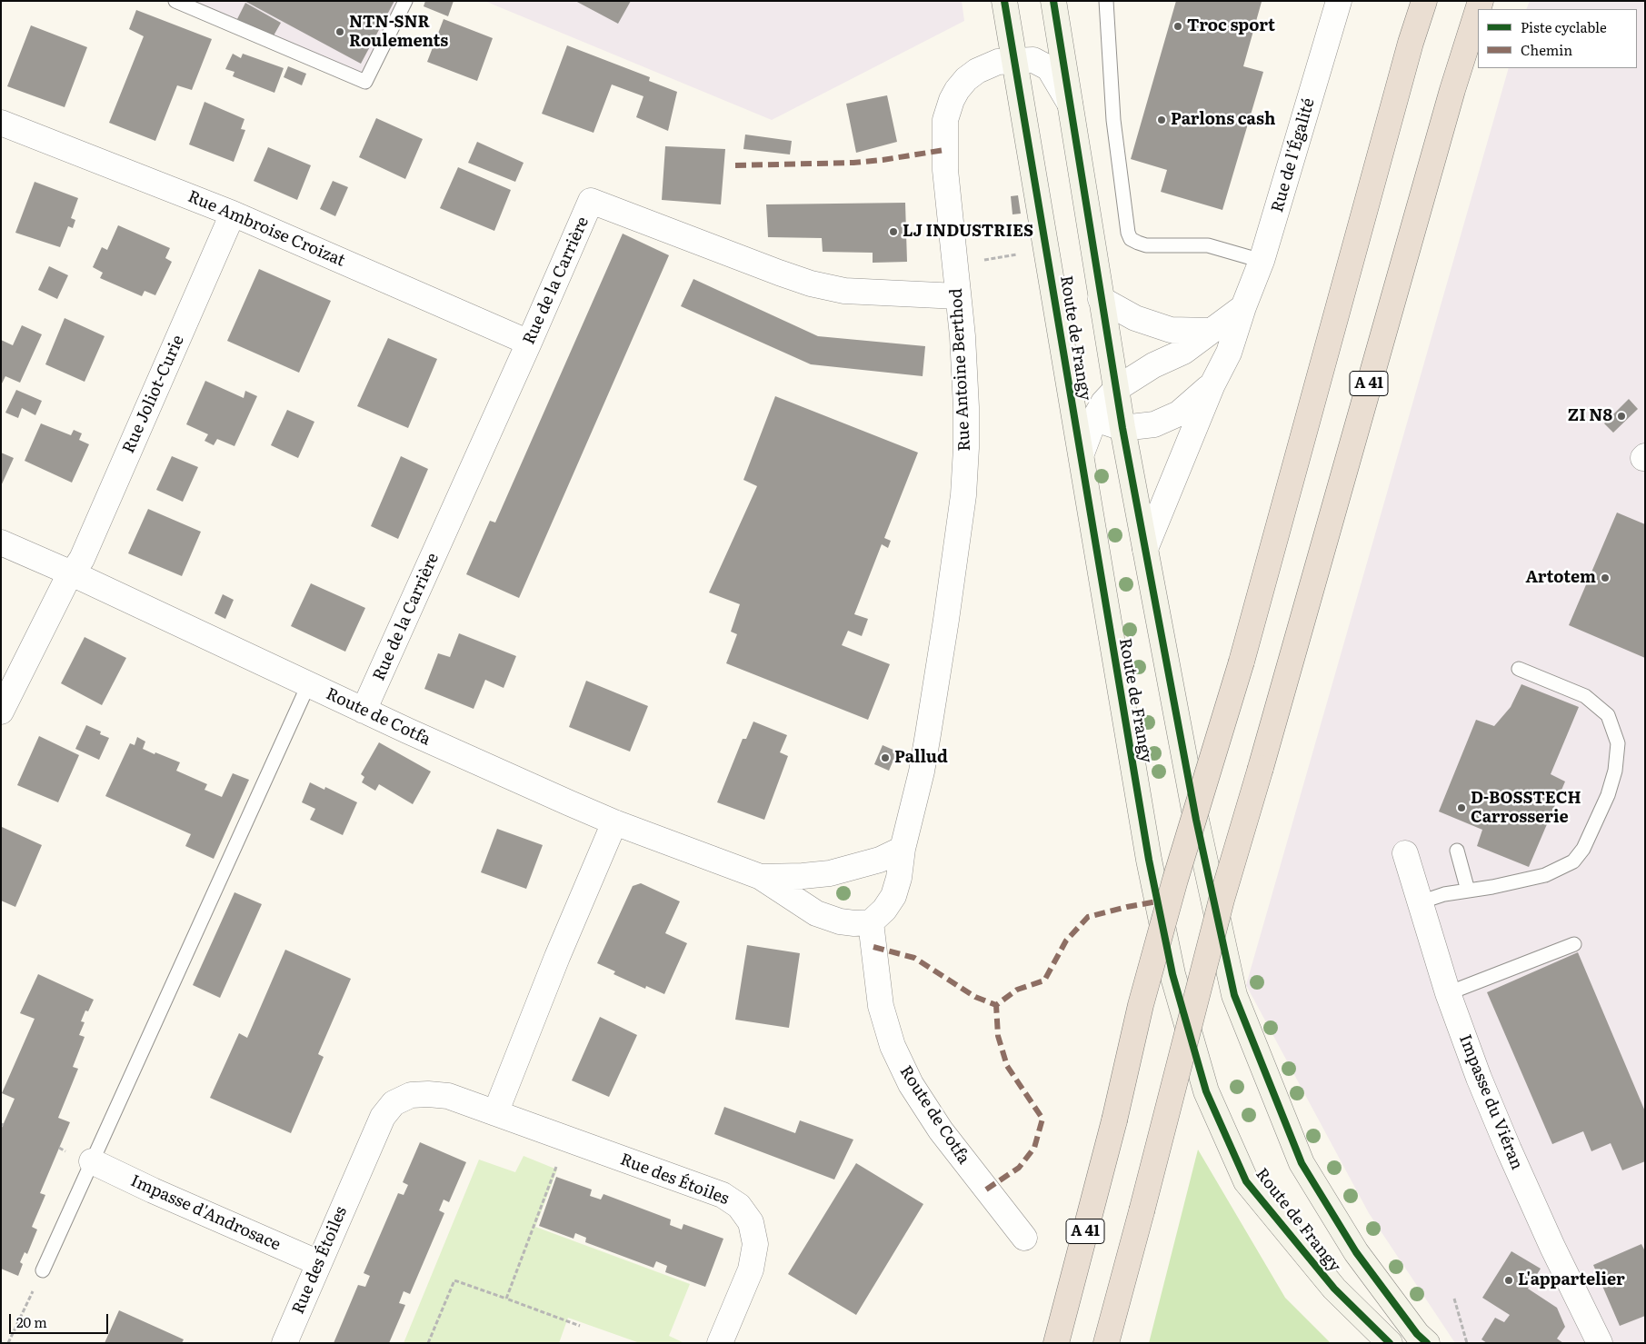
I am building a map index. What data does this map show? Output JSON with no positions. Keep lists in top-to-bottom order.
{
  "streets": {
    "highway": ["A 41"],
    "main road": ["Route de Frangy"],
    "street": [
      "Rue de l'Égalité",
      "Rue Ambroise Croizat",
      "Rue de la Carrière",
      "Rue Antoine Berthod",
      "Rue Joliot-Curie",
      "Route de Cotfa",
      "Impasse du Viéran",
      "Rue des Étoiles",
      "Impasse d'Androsace"
    ]
  },
  "crossings": [
    ["Rue de l'Égalité", "Route de Frangy"],
    ["Rue Ambroise Croizat", "Rue de la Carrière"],
    ["Rue Ambroise Croizat", "Rue Joliot-Curie"],
    ["Rue de la Carrière", "Rue Antoine Berthod"],
    ["Rue de la Carrière", "Route de Cotfa"],
    ["Route de Frangy", "Rue Antoine Berthod"],
    ["Rue Antoine Berthod", "Route de Cotfa"],
    ["Rue Joliot-Curie", "Route de Cotfa"],
    ["Rue des Étoiles", "Impasse d'Androsace"]
  ],
  "places": [
    "Troc sport",
    "NTN-SNR Roulements",
    "Parlons cash",
    "LJ INDUSTRIES",
    "ZI N8",
    "Artotem",
    "Pallud",
    "D-BOSSTECH Carrosserie",
    "L'appartelier"
  ],
  "legend": ["Piste cyclable", "Chemin"],
  "scale_bar": "20 m"
}
